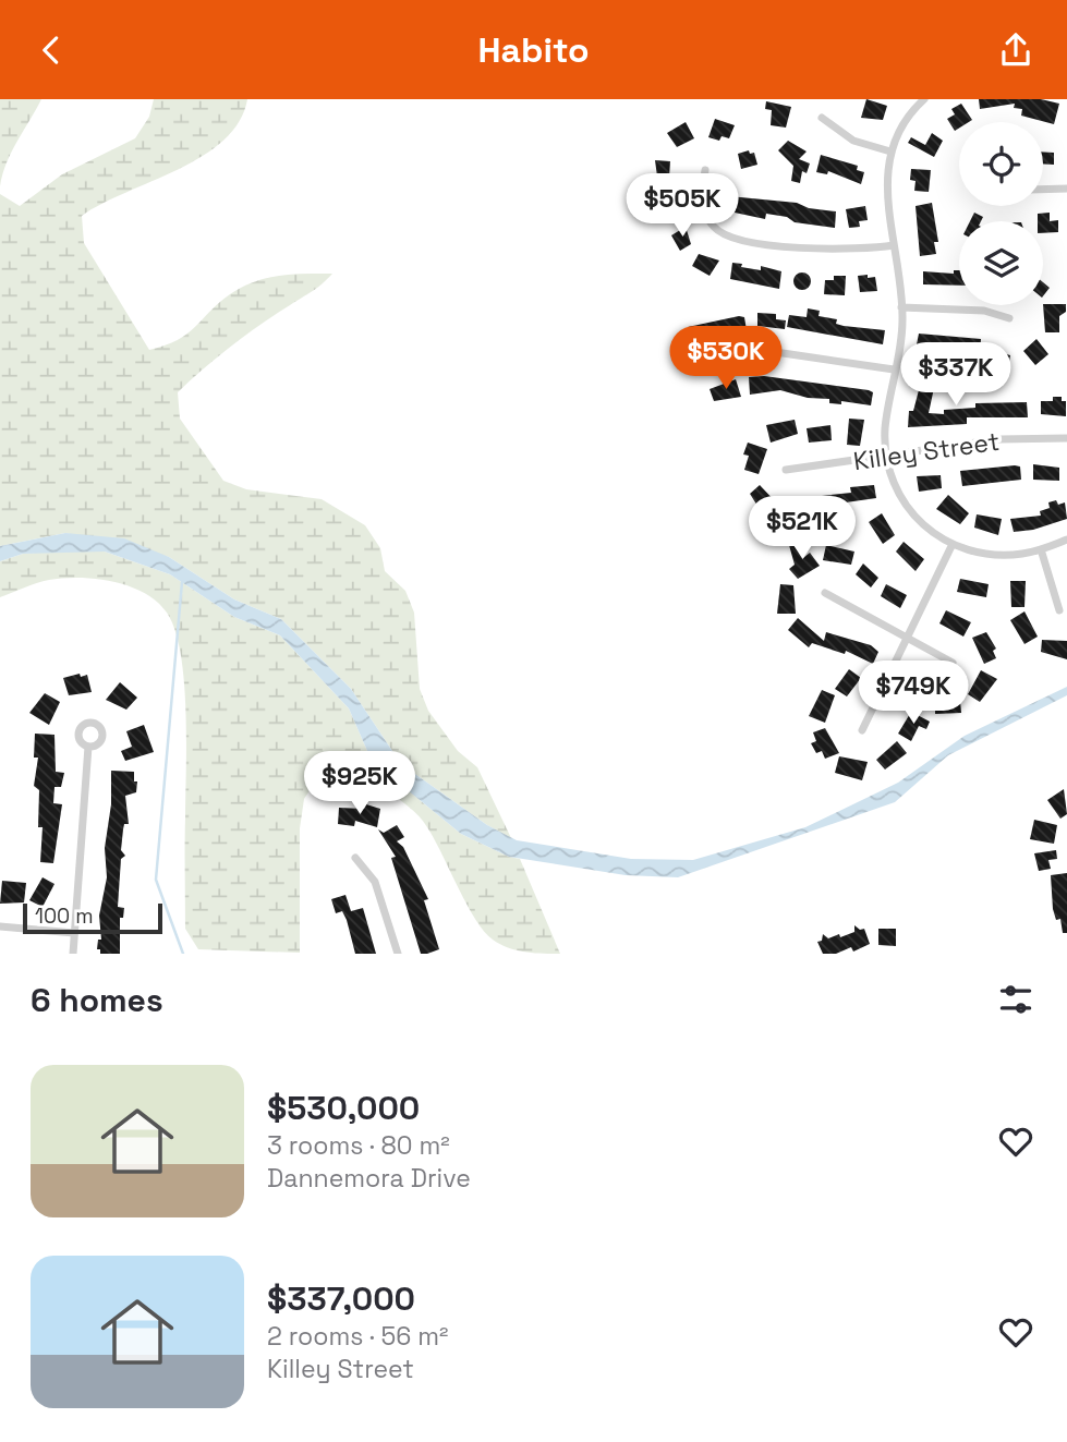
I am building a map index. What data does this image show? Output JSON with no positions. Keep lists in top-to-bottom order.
{
  "streets": {
    "street": ["Killey Street"]
  },
  "scale_bar": "100 m",
  "page": {
    "header": "Habito",
    "price": [
      "$505K",
      "$530K",
      "$337K",
      "$521K",
      "$749K",
      "$925K"
    ],
    "scale": "100 m",
    "heading": "6 homes",
    "list": [
      {
        "name": "$530,000",
        "note": "3 rooms · 80 m² · Dannemora Drive"
      },
      {
        "name": "$337,000",
        "note": "2 rooms · 56 m² · Killey Street"
      }
    ]
  }
}
